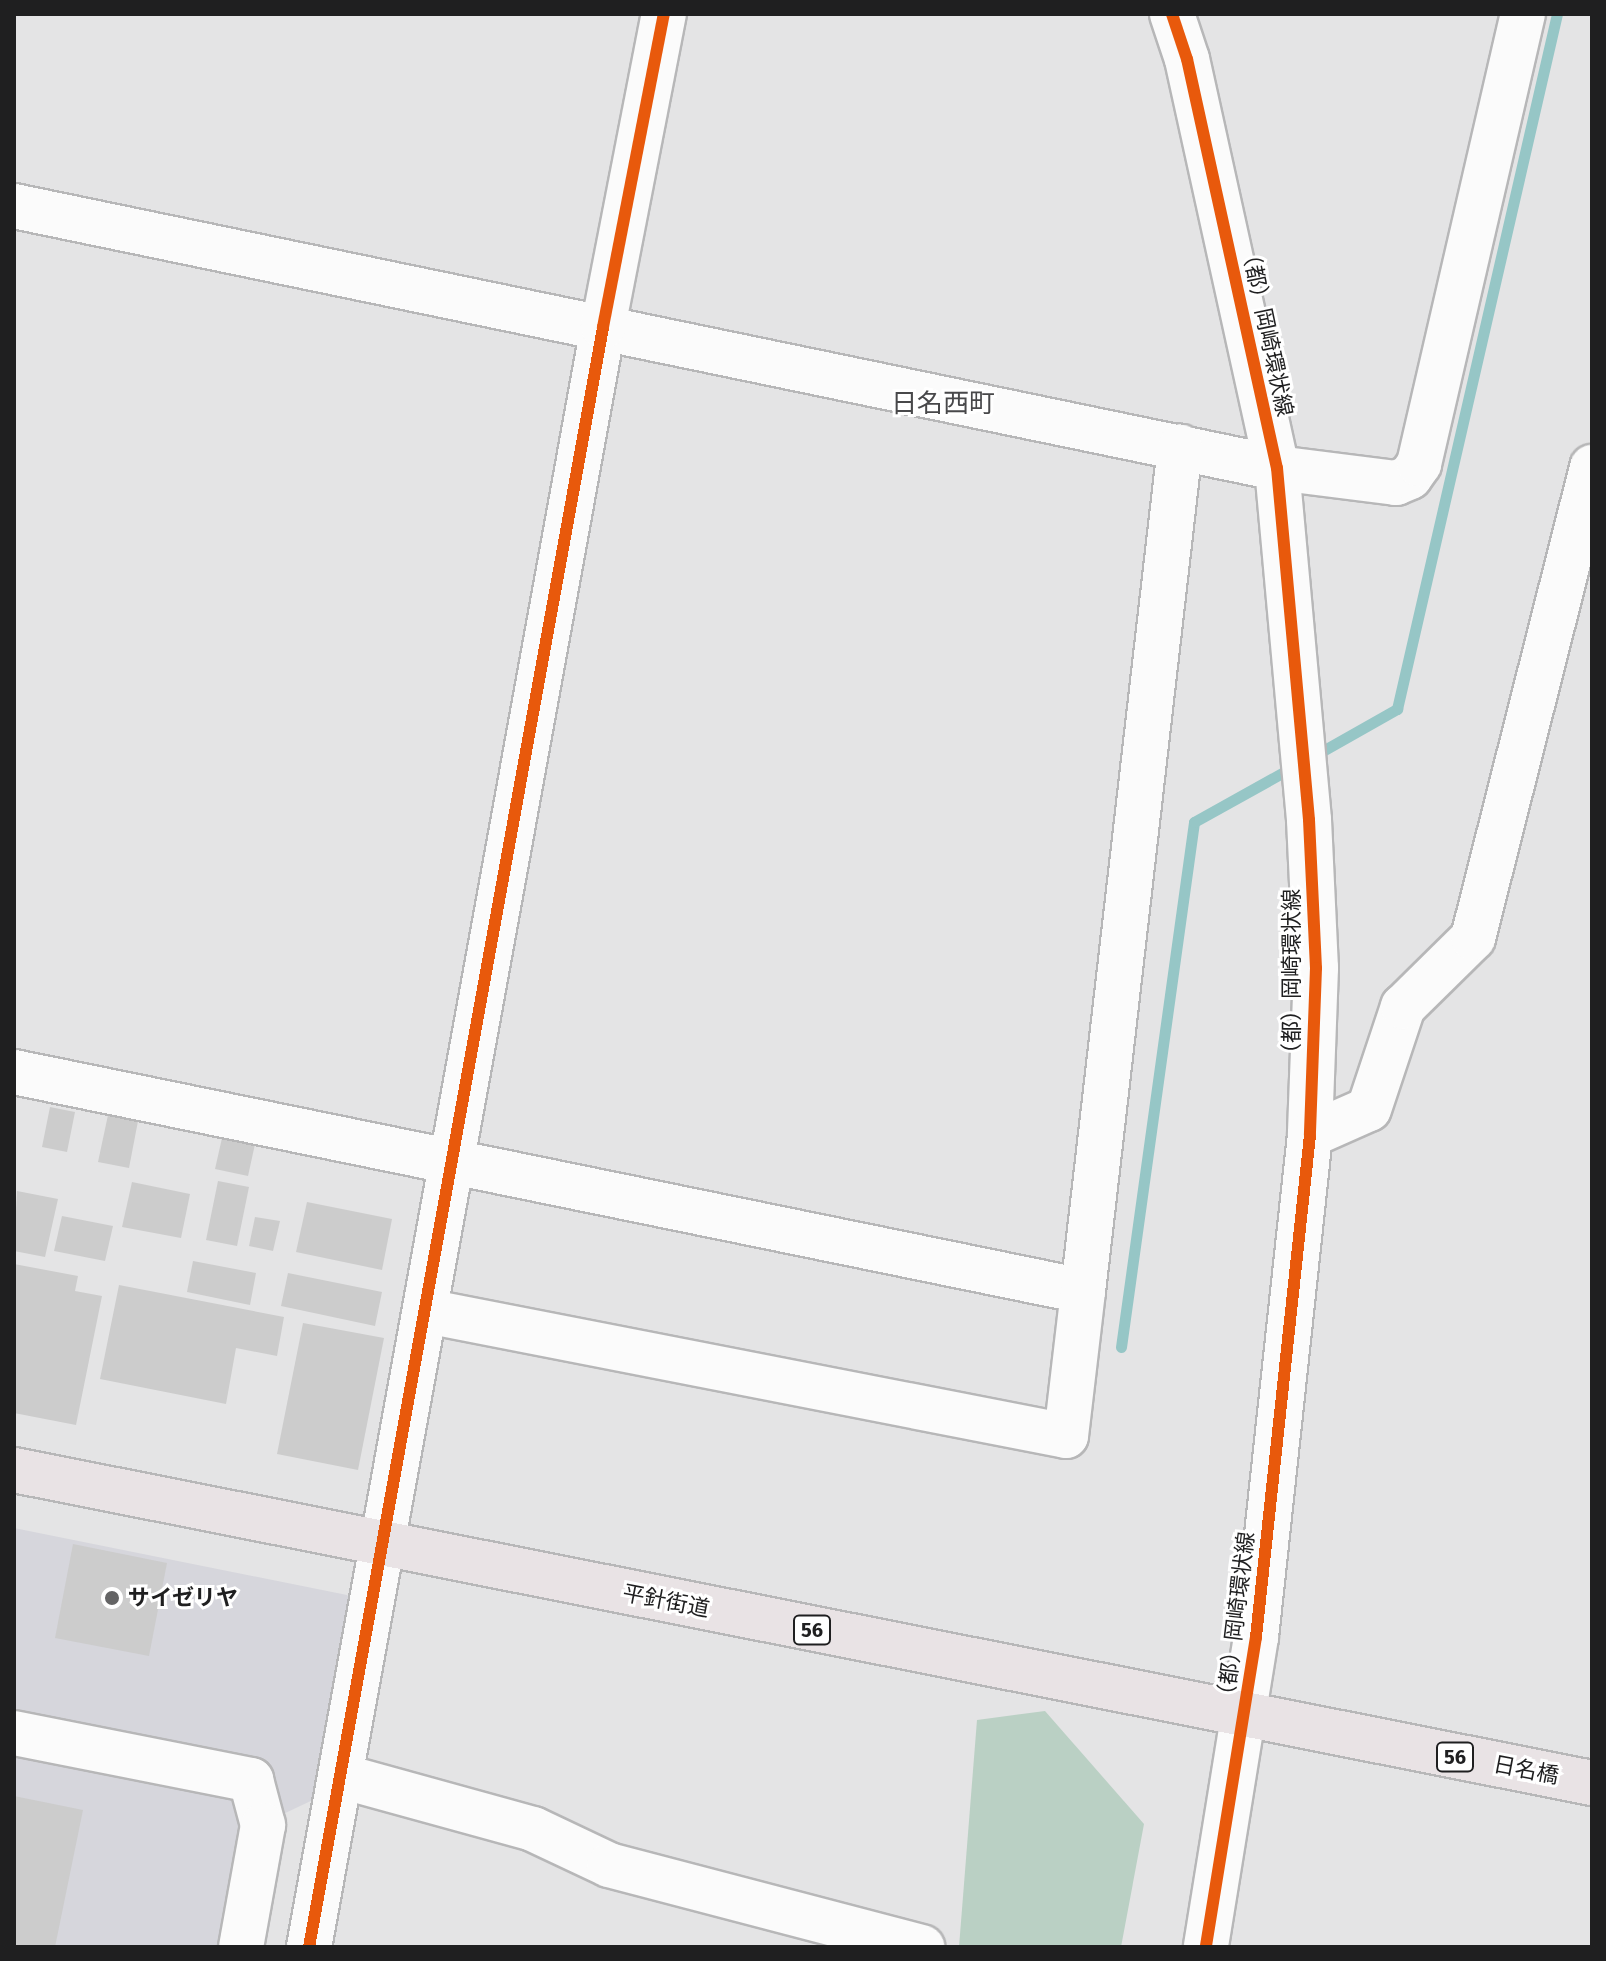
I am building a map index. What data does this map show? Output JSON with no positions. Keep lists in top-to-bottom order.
{
  "streets": {
    "main road": ["平針街道", "56", "日名橋"],
    "street": ["（都）岡崎環状線"]
  },
  "crossings": [
    ["（都）岡崎環状線", "平針街道"],
    ["平針街道", "日名橋"]
  ],
  "districts": ["日名西町"],
  "places": ["サイゼリヤ"]
}
